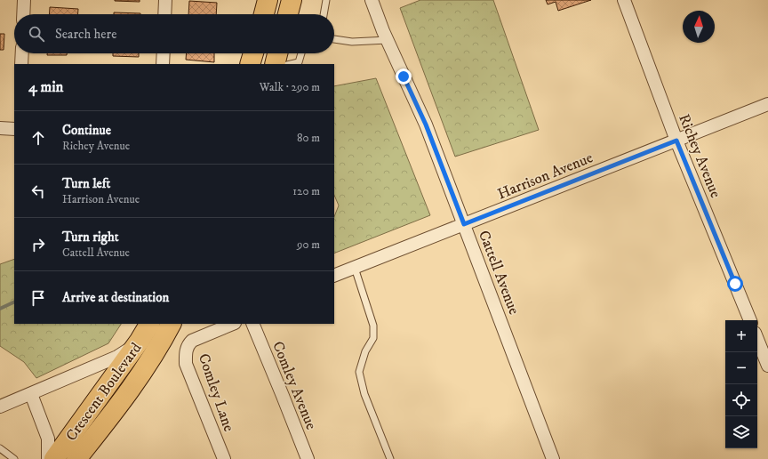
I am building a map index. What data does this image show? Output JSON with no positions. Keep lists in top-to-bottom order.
{
  "streets": {
    "highway": ["Crescent Boulevard"],
    "street": [
      "Richey Avenue",
      "Harrison Avenue",
      "Cattell Avenue",
      "Comley Avenue",
      "Comley Lane"
    ]
  },
  "crossings": [
    ["Richey Avenue", "Harrison Avenue"],
    ["Harrison Avenue", "Cattell Avenue"]
  ],
  "north": "top",
  "page": {
    "search": "Search here",
    "heading": ["4 min", "Walk · 290 m"],
    "list": [
      ["Continue", "Richey Avenue", "80 m"],
      ["Turn left", "Harrison Avenue", "120 m"],
      ["Turn right", "Cattell Avenue", "90 m"],
      "Arrive at destination"
    ],
    "map_buttons": ["+", "−"]
  }
}
